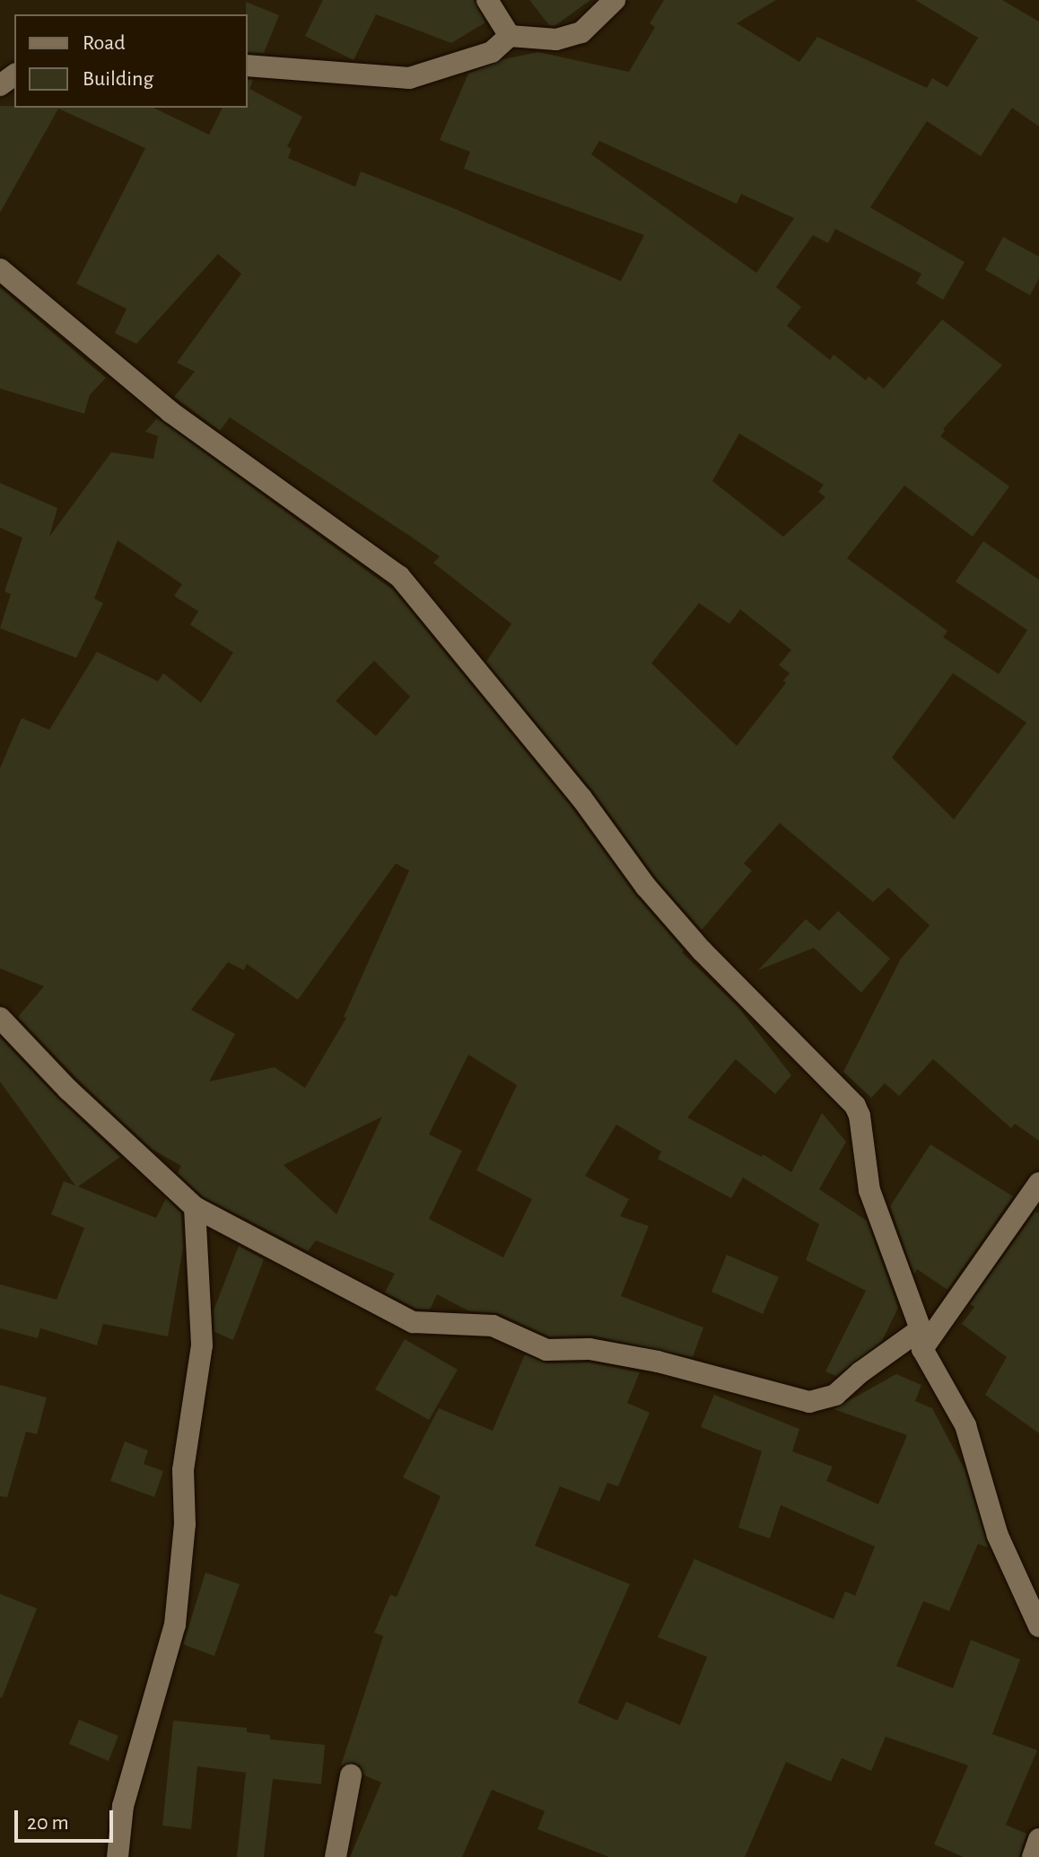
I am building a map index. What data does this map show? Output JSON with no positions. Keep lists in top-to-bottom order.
{
  "legend": ["Road", "Building"],
  "scale_bar": "20 m"
}
